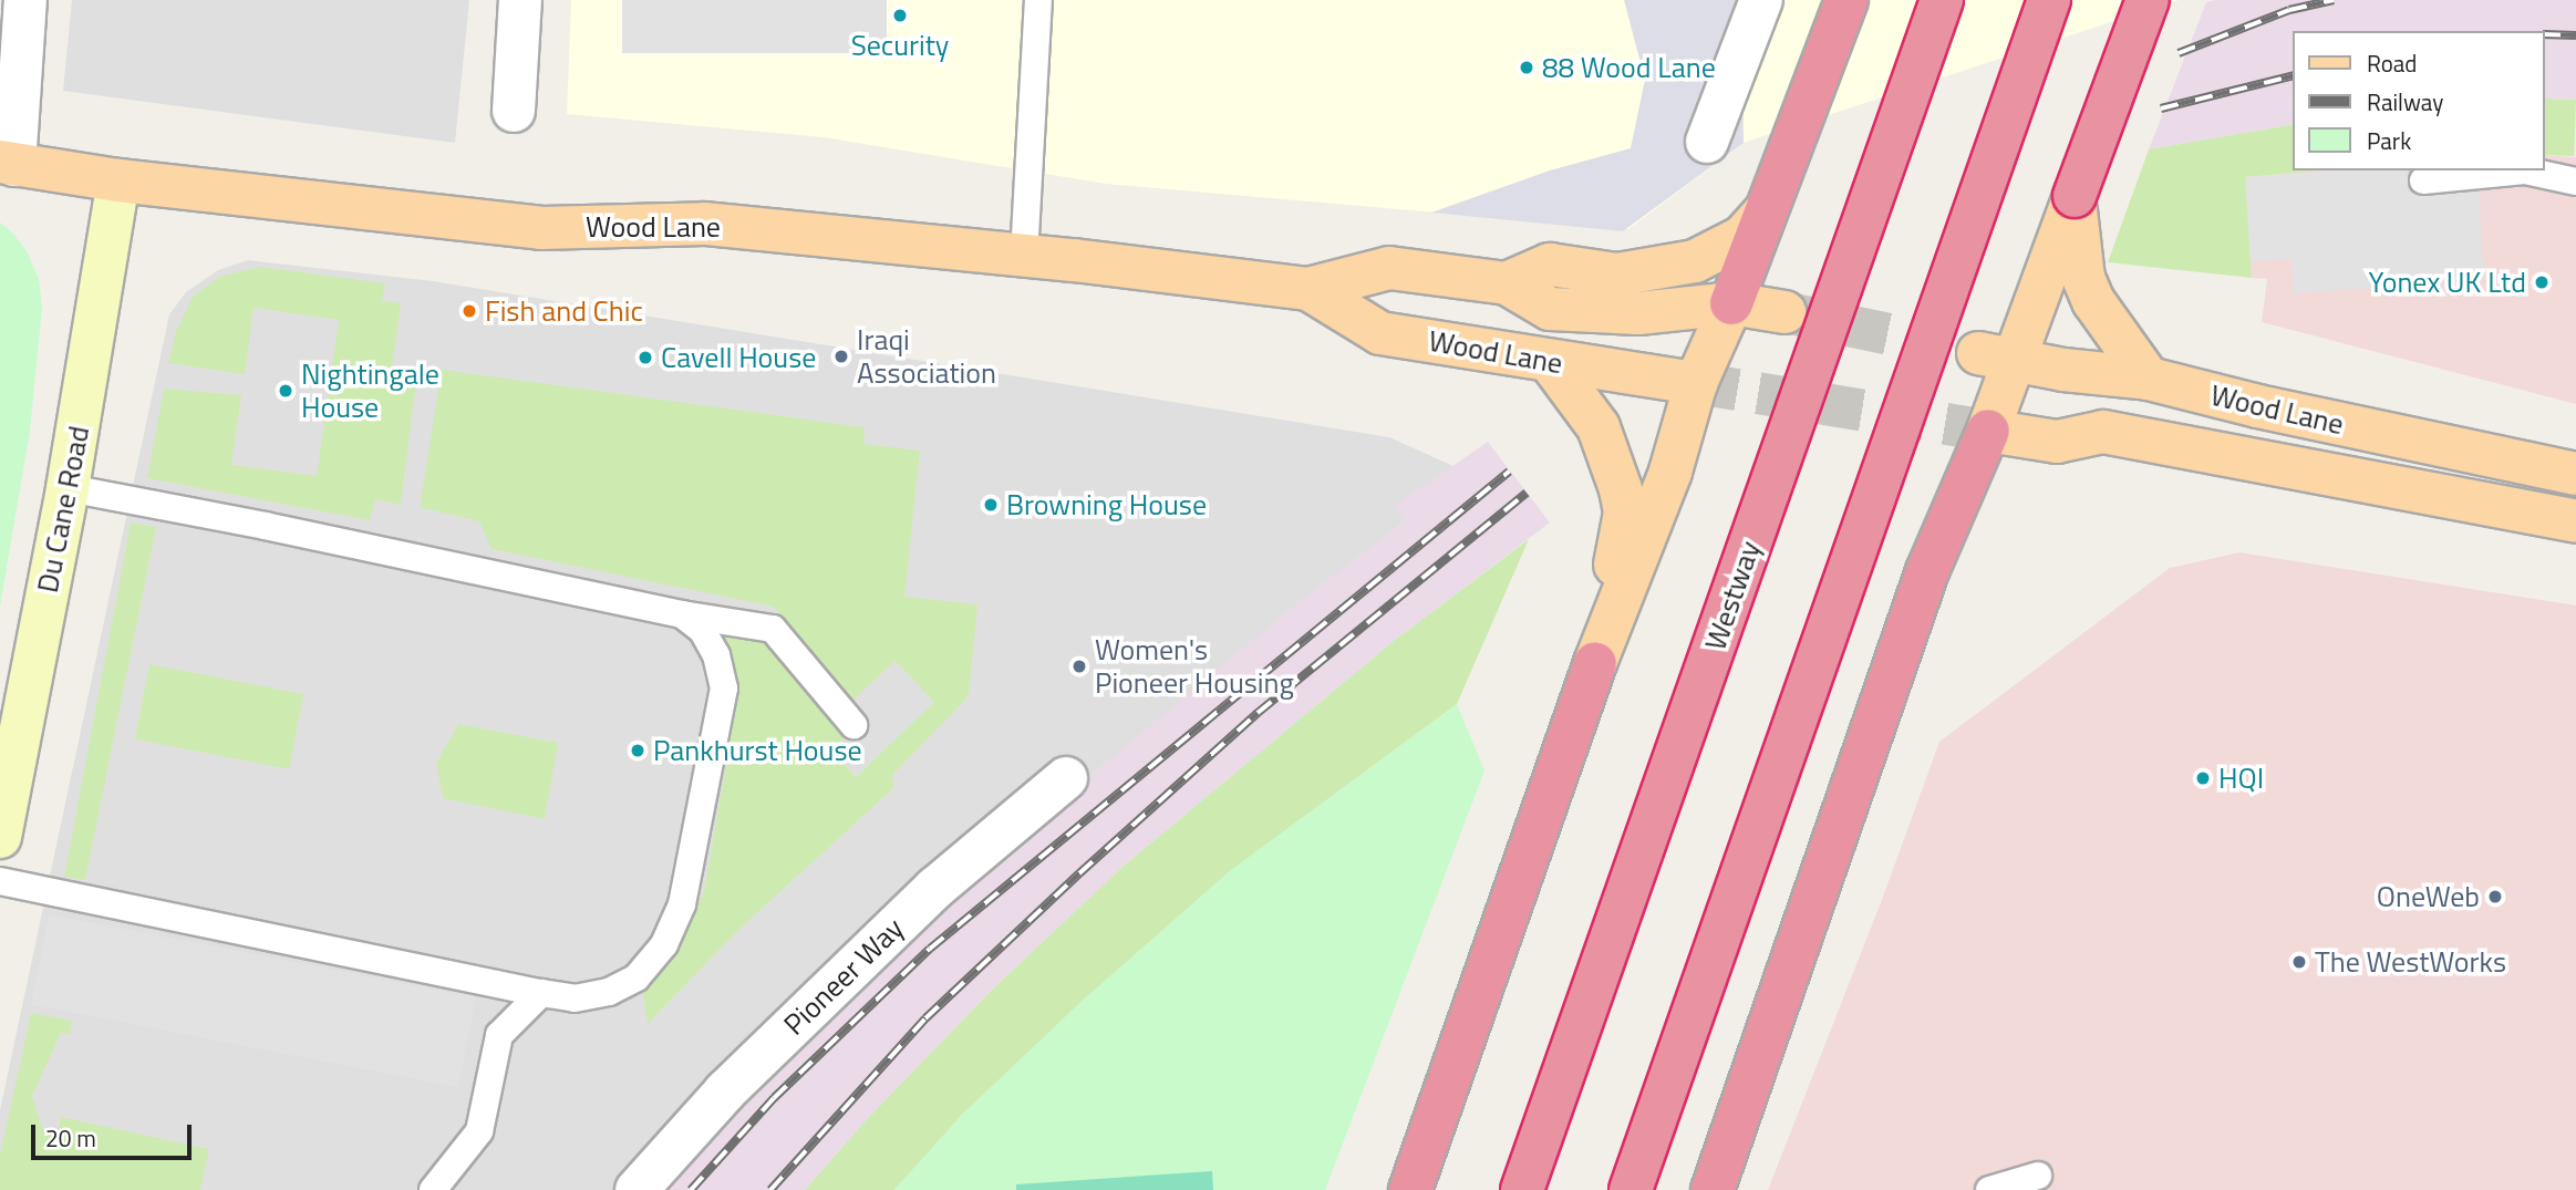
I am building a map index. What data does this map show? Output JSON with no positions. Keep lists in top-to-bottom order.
{
  "streets": {
    "highway": ["Westway"],
    "main road": ["Wood Lane"],
    "street": ["Du Cane Road", "Pioneer Way"]
  },
  "crossings": [
    ["Wood Lane", "Du Cane Road"]
  ],
  "places": [
    "Security",
    "88 Wood Lane",
    "Yonex UK Ltd",
    "Fish and Chic",
    "Iraqi Association",
    "Cavell House",
    "Nightingale House",
    "Browning House",
    "Women's Pioneer Housing",
    "Pankhurst House",
    "HQI",
    "OneWeb",
    "The WestWorks"
  ],
  "legend": ["Road", "Railway", "Park"],
  "scale_bar": "20 m"
}
